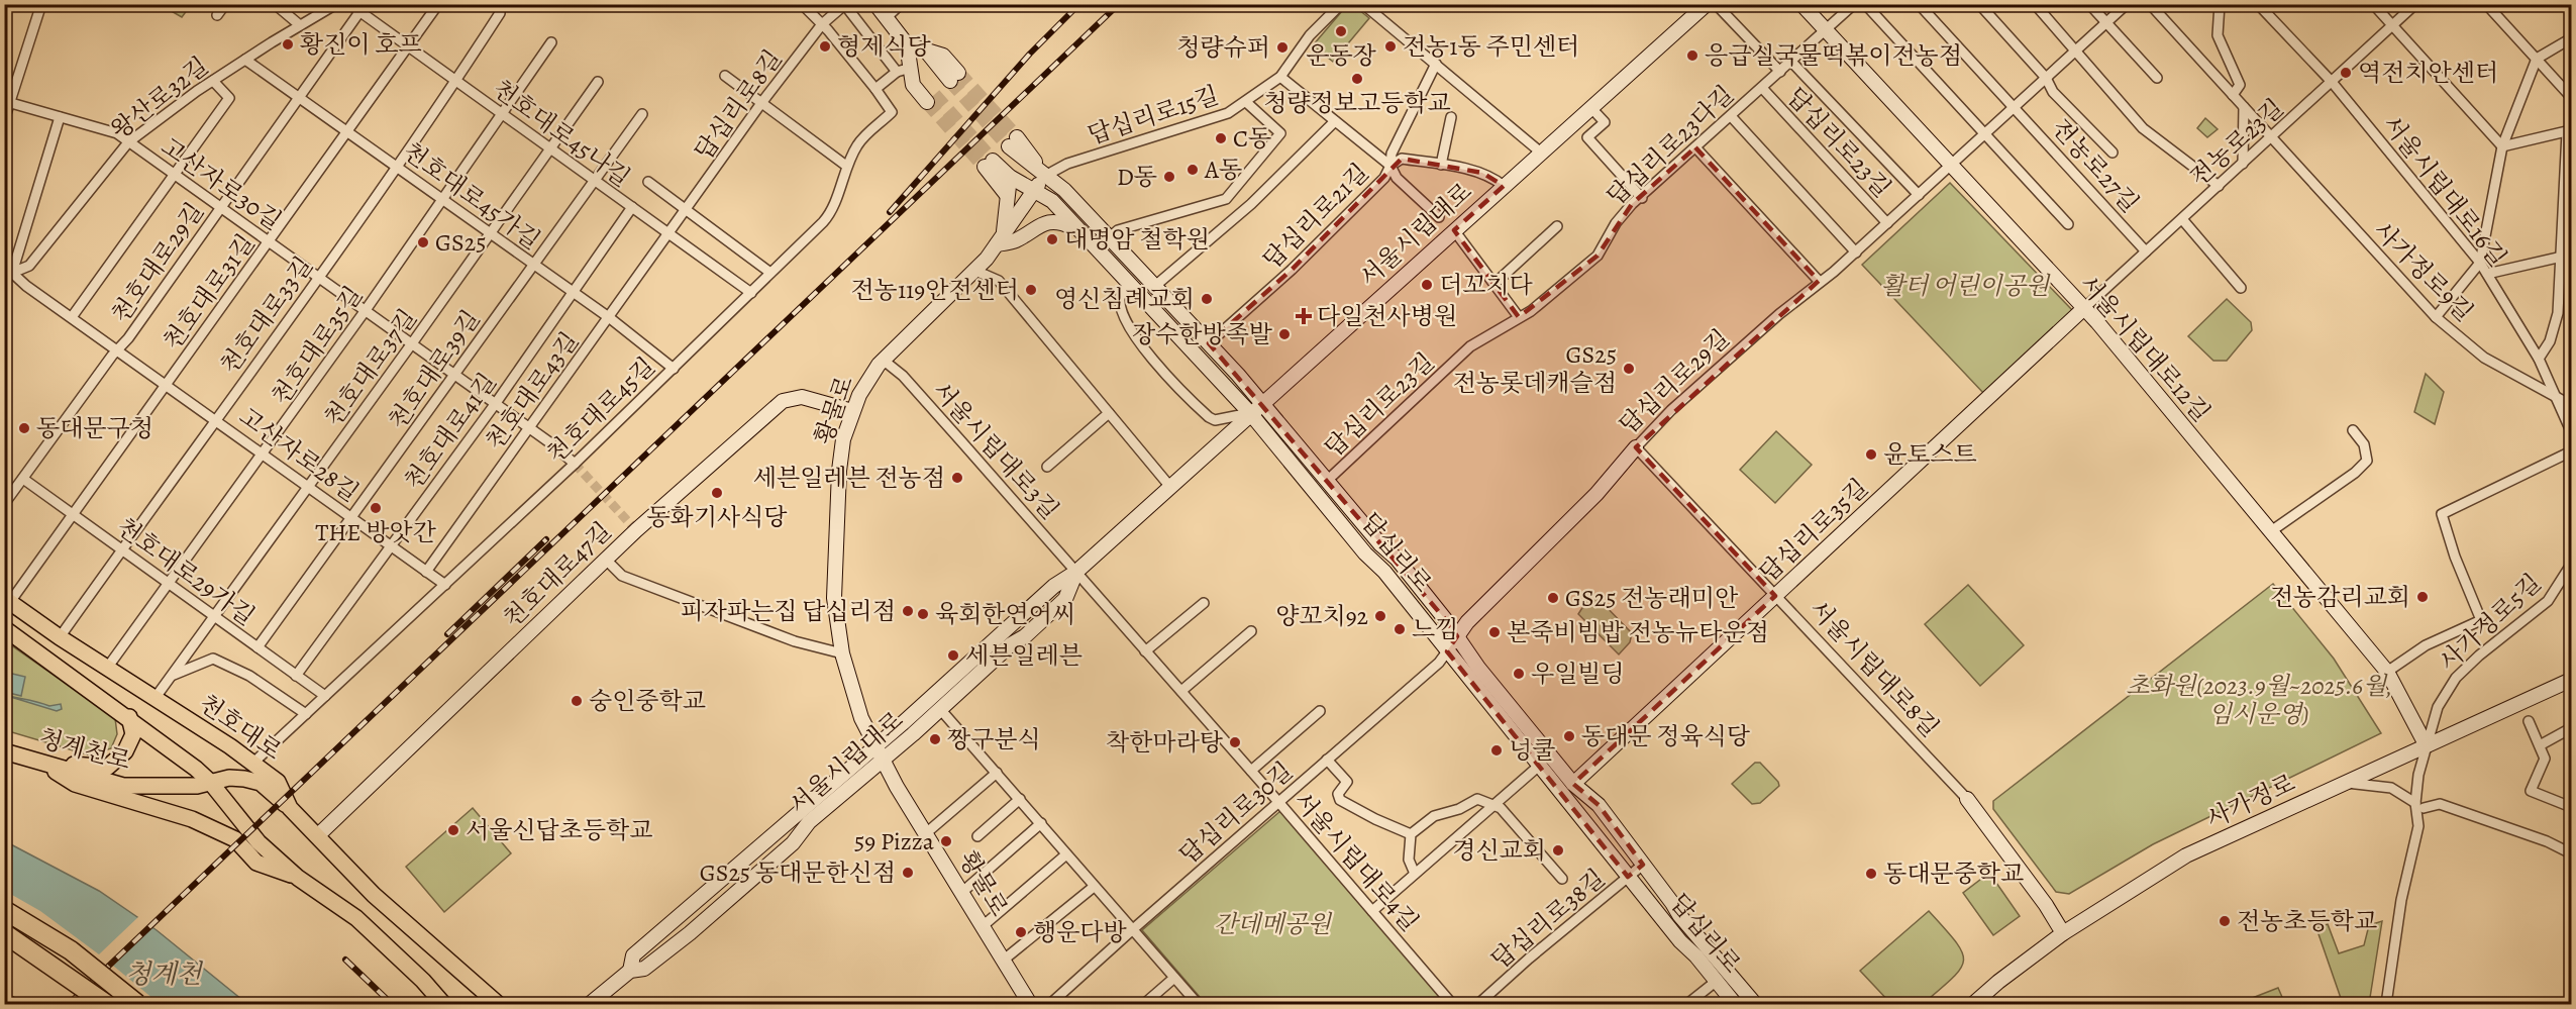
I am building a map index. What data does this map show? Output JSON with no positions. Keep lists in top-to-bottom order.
{
  "streets": {
    "main road": [
      "서울시립대로",
      "서울시립대로12길",
      "답십리로29길",
      "황물로",
      "답십리로35길",
      "답십리로",
      "천호대로47길",
      "서울시립대로8길",
      "천호대로",
      "청계천로",
      "사가정로"
    ],
    "street": [
      "왕산로32길",
      "답십리로8길",
      "답십리로15길",
      "천호대로45나길",
      "답십리로23길",
      "전농로23길",
      "답십리로23다길",
      "전농로27길",
      "고산자로30길",
      "서울시립대로16길",
      "천호대로45가길",
      "답십리로21길",
      "천호대로29길",
      "사가정로9길",
      "천호대로31길",
      "천호대로33길",
      "천호대로35길",
      "천호대로37길",
      "천호대로39길",
      "천호대로43길",
      "천호대로45길",
      "천호대로41길",
      "서울시립대로3길",
      "고산자로28길",
      "천호대로29가길",
      "사가정로5길",
      "답십리로30길",
      "서울시립대로4길",
      "답십리로38길"
    ]
  },
  "crossings": [
    ["왕산로32길", "고산자로30길"],
    ["왕산로32길", "천호대로45가길"],
    ["왕산로32길", "고산자로28길"],
    ["답십리로8길", "천호대로45나길"],
    ["답십리로8길", "천호대로43길"],
    ["답십리로15길", "황물로"],
    ["답십리로15길", "답십리로"],
    ["천호대로45나길", "천호대로29길"],
    ["천호대로45나길", "천호대로31길"],
    ["천호대로45나길", "천호대로33길"],
    ["천호대로45나길", "천호대로35길"],
    ["천호대로45나길", "천호대로37길"],
    ["천호대로45나길", "천호대로39길"],
    ["천호대로45나길", "천호대로43길"],
    ["천호대로45나길", "천호대로45길"],
    ["천호대로45나길", "천호대로41길"],
    ["답십리로23길", "답십리로23다길"],
    ["답십리로23길", "답십리로29길"],
    ["답십리로23길", "답십리로"],
    ["전농로23길", "전농로27길"],
    ["전농로23길", "서울시립대로16길"],
    ["전농로23길", "사가정로9길"],
    ["전농로23길", "서울시립대로12길"],
    ["전농로23길", "답십리로35길"],
    ["답십리로23다길", "서울시립대로12길"],
    ["고산자로30길", "천호대로29길"],
    ["고산자로30길", "천호대로31길"],
    ["고산자로30길", "천호대로33길"],
    ["고산자로30길", "천호대로35길"],
    ["고산자로30길", "천호대로37길"],
    ["고산자로30길", "천호대로39길"],
    ["고산자로30길", "천호대로43길"],
    ["고산자로30길", "천호대로45길"],
    ["고산자로30길", "천호대로41길"],
    ["서울시립대로16길", "사가정로9길"],
    ["천호대로45가길", "천호대로29길"],
    ["천호대로45가길", "천호대로31길"],
    ["천호대로45가길", "천호대로33길"],
    ["천호대로45가길", "천호대로35길"],
    ["천호대로45가길", "천호대로37길"],
    ["천호대로45가길", "천호대로39길"],
    ["천호대로45가길", "천호대로43길"],
    ["천호대로45가길", "천호대로45길"],
    ["천호대로45가길", "천호대로41길"],
    ["답십리로21길", "서울시립대로"],
    ["답십리로21길", "답십리로"],
    ["서울시립대로", "황물로"],
    ["서울시립대로", "서울시립대로3길"],
    ["서울시립대로", "답십리로"],
    ["서울시립대로", "서울시립대로4길"],
    ["천호대로29길", "고산자로28길"],
    ["천호대로29길", "천호대로29가길"],
    ["천호대로31길", "고산자로28길"],
    ["천호대로31길", "천호대로29가길"],
    ["천호대로31길", "천호대로"],
    ["천호대로33길", "고산자로28길"],
    ["천호대로33길", "천호대로29가길"],
    ["천호대로33길", "천호대로"],
    ["천호대로35길", "고산자로28길"],
    ["천호대로35길", "천호대로29가길"],
    ["천호대로35길", "천호대로"],
    ["서울시립대로12길", "답십리로29길"],
    ["서울시립대로12길", "답십리로35길"],
    ["서울시립대로12길", "사가정로5길"],
    ["서울시립대로12길", "사가정로"],
    ["천호대로37길", "천호대로45길"],
    ["천호대로37길", "고산자로28길"],
    ["천호대로37길", "천호대로29가길"],
    ["천호대로37길", "천호대로"],
    ["천호대로39길", "고산자로28길"],
    ["천호대로39길", "천호대로29가길"],
    ["답십리로29길", "답십리로"],
    ["답십리로29길", "서울시립대로8길"],
    ["답십리로29길", "답십리로30길"],
    ["천호대로43길", "고산자로28길"],
    ["천호대로45길", "고산자로28길"],
    ["천호대로45길", "천호대로29가길"],
    ["천호대로45길", "천호대로"],
    ["황물로", "서울시립대로3길"],
    ["황물로", "답십리로"],
    ["황물로", "천호대로47길"],
    ["천호대로41길", "고산자로28길"],
    ["천호대로41길", "천호대로29가길"],
    ["서울시립대로3길", "서울시립대로4길"],
    ["답십리로35길", "답십리로"],
    ["답십리로35길", "서울시립대로8길"],
    ["답십리로", "답십리로30길"],
    ["답십리로", "답십리로38길"],
    ["천호대로47길", "천호대로"],
    ["사가정로5길", "사가정로"],
    ["서울시립대로8길", "사가정로"],
    ["천호대로", "청계천로"],
    ["답십리로30길", "서울시립대로4길"]
  ],
  "water": ["청계천"],
  "parks": ["활터 어린이공원", "초화원(2023.9월~2025.6월, 임시운영)", "간데메공원"],
  "places": {
    "other": [
      "운동장",
      "황진이 호프",
      "형제식당",
      "전농1동 주민센터",
      "청량슈퍼",
      "응급실국물떡볶이전농점",
      "역전치안센터",
      "청량정보고등학교",
      "C동",
      "A동",
      "D동",
      "대명암 철학원",
      "GS25",
      "더꼬치다",
      "전농119안전센터",
      "영신침례교회",
      "장수한방족발",
      "GS25 전농롯데캐슬점",
      "동대문구청",
      "윤토스트",
      "세븐일레븐 전농점",
      "동화기사식당",
      "THE 방앗간",
      "전농감리교회",
      "GS25 전농래미안",
      "피자파는집 답십리점",
      "육회한연어씨",
      "양꼬치92",
      "느낌",
      "본죽비빔밥 전농뉴타운점",
      "세븐일레븐",
      "우일빌딩",
      "숭인중학교",
      "동대문 정육식당",
      "짱구분식",
      "착한마라탕",
      "넝쿨",
      "서울신답초등학교",
      "59 Pizza",
      "경신교회",
      "GS25 동대문한신점",
      "동대문중학교",
      "전농초등학교",
      "행운다방"
    ],
    "health": ["다일천사병원"]
  }
}
